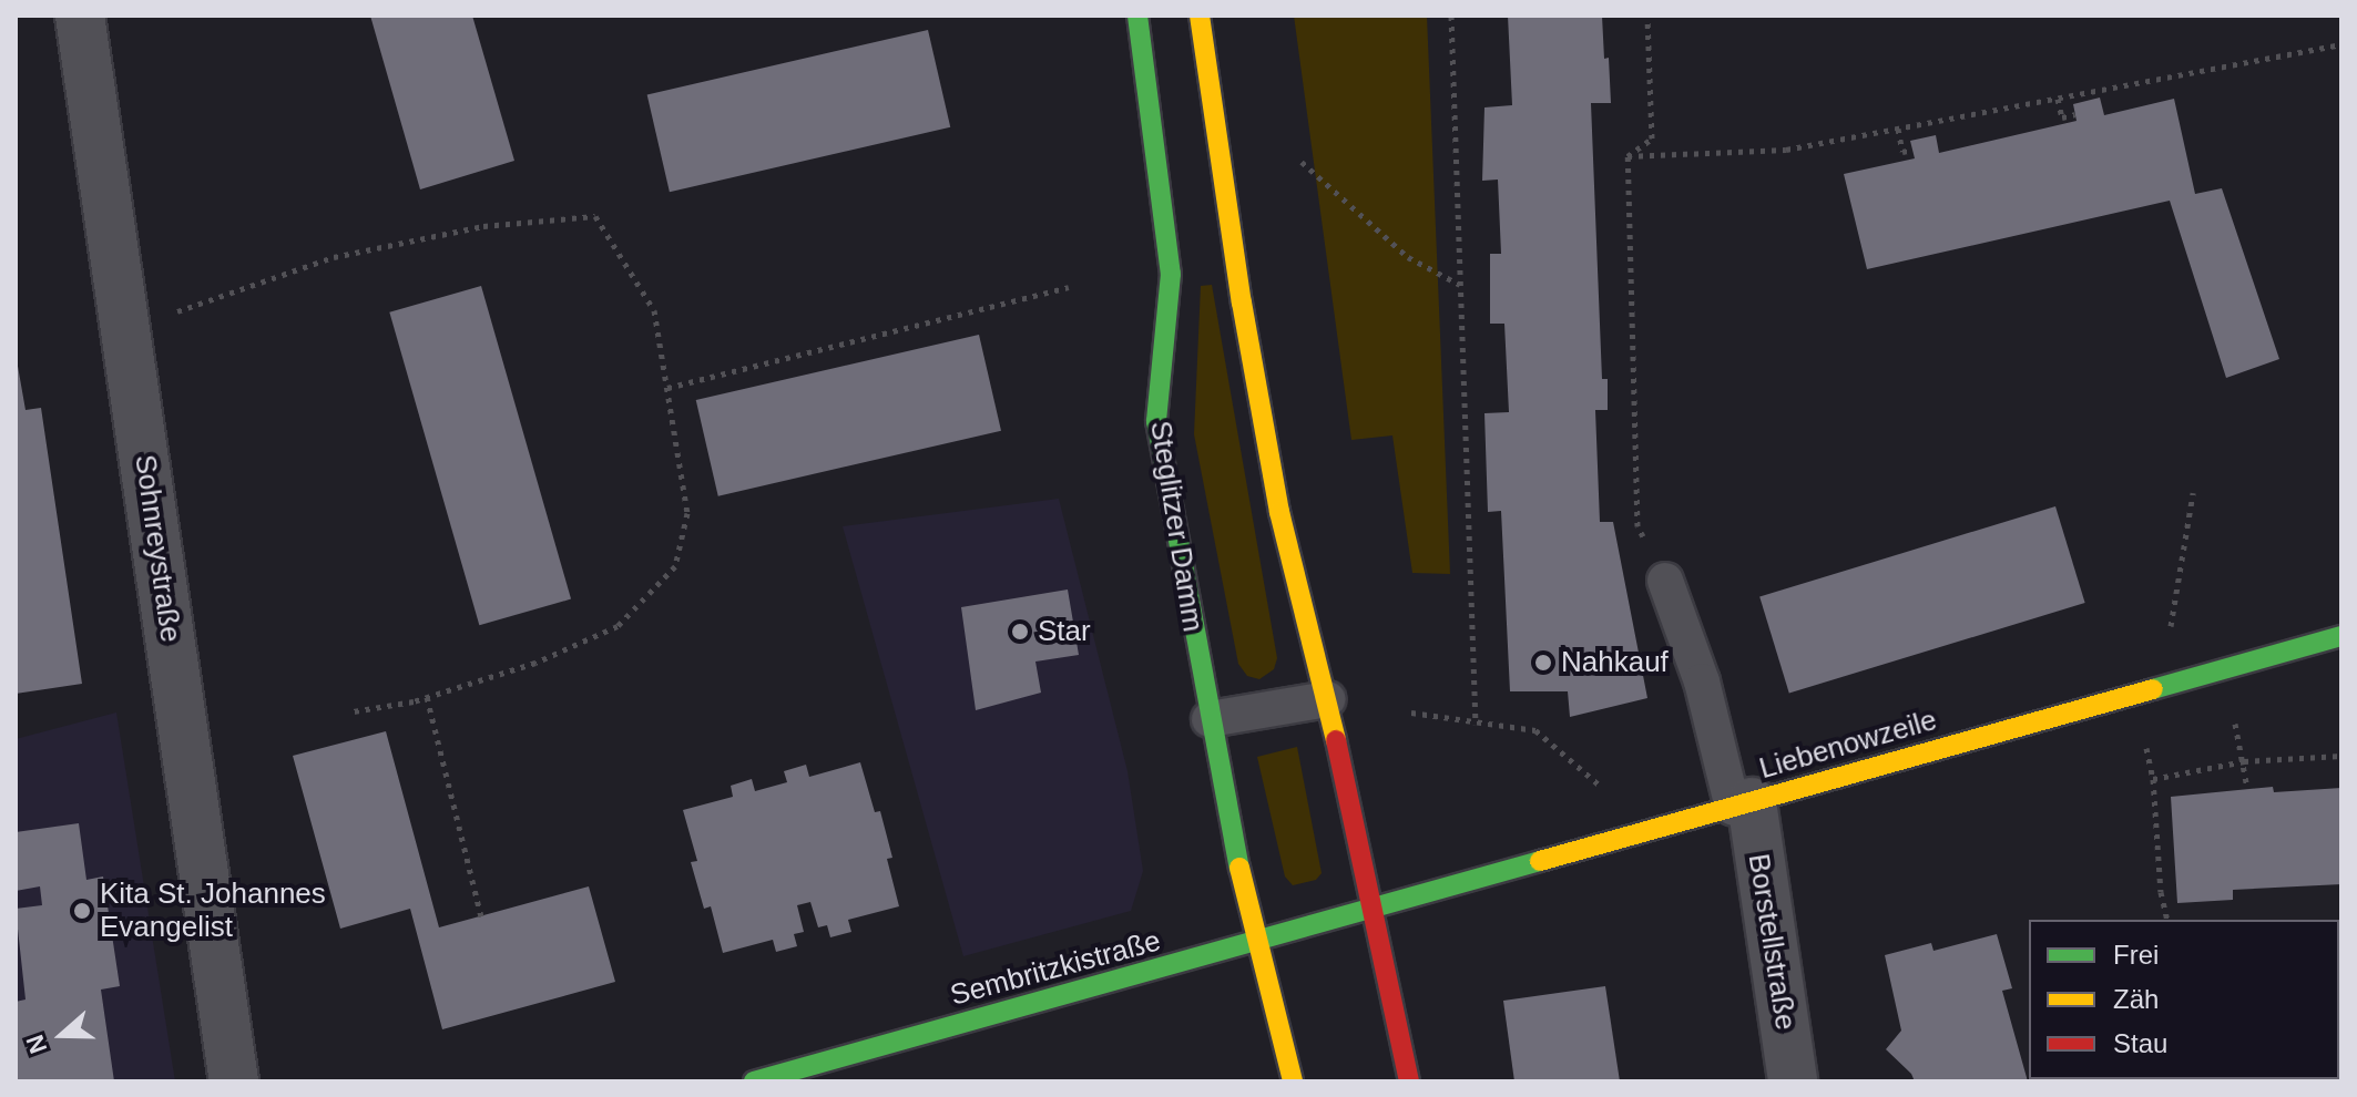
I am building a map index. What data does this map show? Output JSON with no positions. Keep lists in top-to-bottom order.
{
  "streets": {
    "main road": ["Steglitzer Damm", "Liebenowzeile", "Sembritzkistraße"],
    "street": ["Sohnreystraße", "Borstellstraße"]
  },
  "crossings": [
    ["Steglitzer Damm", "Sembritzkistraße"],
    ["Liebenowzeile", "Borstellstraße"],
    ["Liebenowzeile", "Sembritzkistraße"]
  ],
  "places": ["Star", "Nahkauf", "Kita St. Johannes Evangelist"],
  "legend": ["Frei", "Zäh", "Stau"],
  "north": "left"
}
